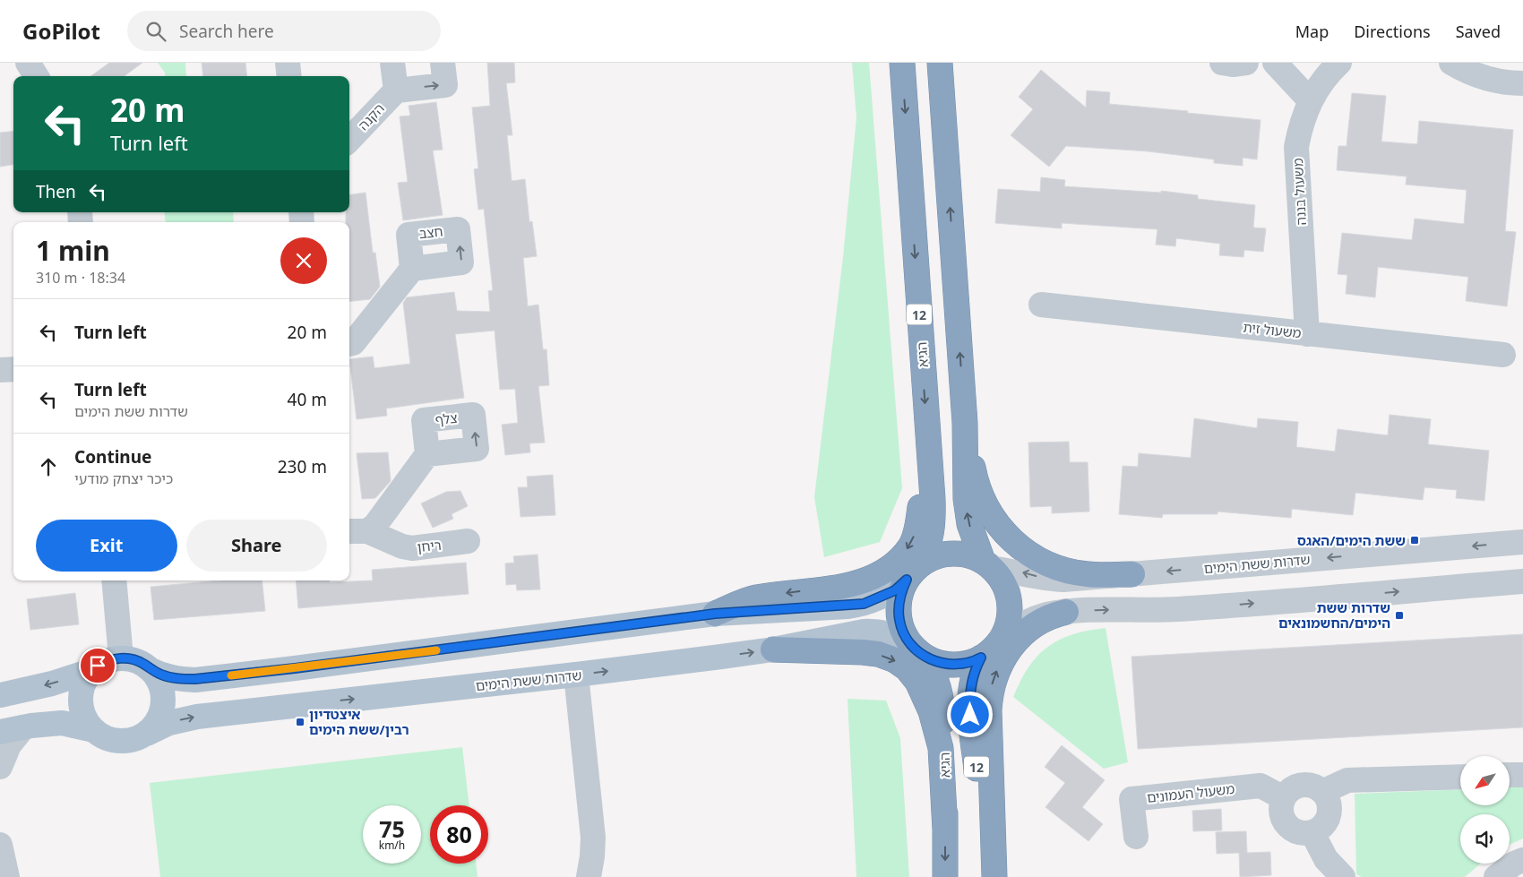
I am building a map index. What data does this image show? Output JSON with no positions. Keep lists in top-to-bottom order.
{
  "streets": {
    "highway": ["12", "הגיא"],
    "main road": ["שדרות ששת הימים"],
    "street": [
      "הקנה",
      "משעול בננה",
      "משעול זית",
      "ריחן",
      "משעול העמונים"
    ]
  },
  "crossings": [
    ["משעול בננה", "משעול זית"],
    ["12", "הגיא"],
    ["12", "שדרות ששת הימים"],
    ["הגיא", "שדרות ששת הימים"]
  ],
  "places": {
    "transit": ["ששת הימים/האגס", "שדרות ששת הימים/החשמונאים", "איצטדיון רבין/ששת הימים"]
  },
  "north": "bottom left",
  "page": {
    "header": "GoPilot",
    "search": "Search here",
    "nav": ["Map", "Directions", "Saved"],
    "turn": ["20 m", "Turn left"],
    "then": "Then",
    "heading": ["1 min", "310 m · 18:34"],
    "list": [
      {
        "name": "Turn left",
        "value": "20 m"
      },
      {
        "name": "Turn left",
        "note": "שדרות ששת הימים",
        "value": "40 m"
      },
      {
        "name": "Continue",
        "note": "כיכר יצחק מודעי",
        "value": "230 m"
      }
    ],
    "buttons": ["Exit", "Share"],
    "speed": "75 km/h",
    "limit": "80"
  }
}
